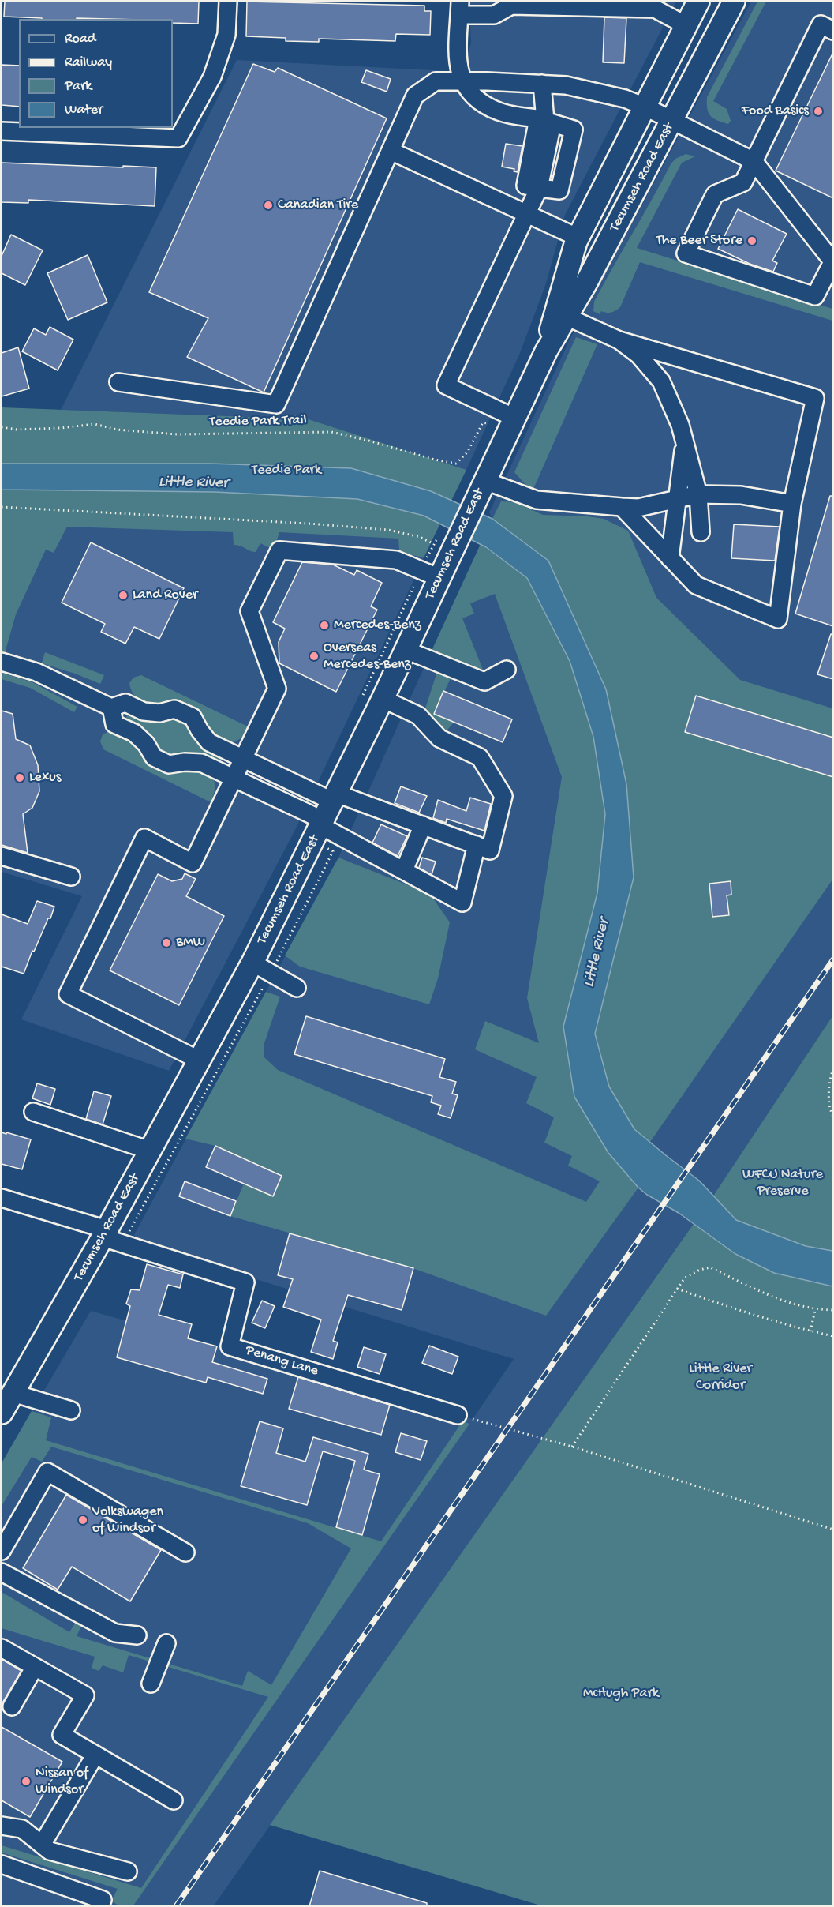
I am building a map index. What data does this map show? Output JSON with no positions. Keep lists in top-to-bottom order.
{
  "streets": {
    "main road": ["Tecumseh Road East"],
    "street": ["Penang Lane"],
    "path": ["Teedie Park Trail"]
  },
  "crossings": [
    ["Tecumseh Road East", "Penang Lane"]
  ],
  "water": ["Little River"],
  "parks": [
    "Teedie Park",
    "WFCU Nature Preserve",
    "Little River Corridor",
    "McHugh Park"
  ],
  "places": [
    "Food Basics",
    "Canadian Tire",
    "The Beer Store",
    "Land Rover",
    "Mercedes-Benz",
    "Overseas Mercedes-Benz",
    "Lexus",
    "BMW",
    "Volkswagen of Windsor",
    "Nissan of Windsor"
  ],
  "legend": [
    "Road",
    "Railway",
    "Park",
    "Water"
  ]
}
